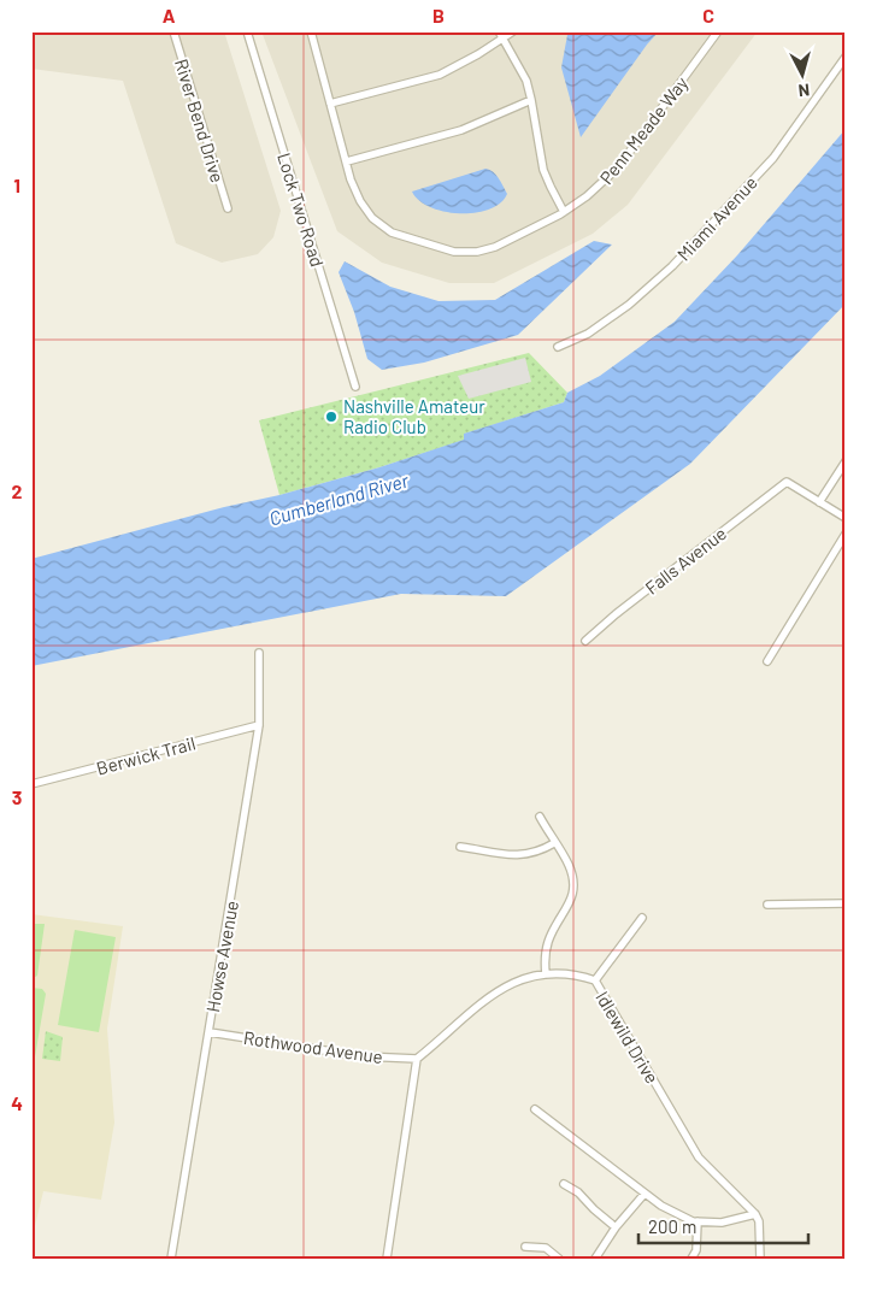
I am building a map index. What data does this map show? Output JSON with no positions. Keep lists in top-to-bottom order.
{
  "streets": {
    "street": [
      "River Bend Drive",
      "Penn Meade Way",
      "Lock Two Road",
      "Miami Avenue",
      "Falls Avenue",
      "Berwick Trail",
      "Howse Avenue",
      "Idlewild Drive",
      "Rothwood Avenue"
    ]
  },
  "crossings": [
    ["Berwick Trail", "Howse Avenue"],
    ["Howse Avenue", "Rothwood Avenue"],
    ["Idlewild Drive", "Rothwood Avenue"]
  ],
  "water": ["Cumberland River"],
  "places": ["Nashville Amateur Radio Club"],
  "scale_bar": "200 m",
  "north": "bottom",
  "grid": {
    "columns": ["A", "B", "C"],
    "rows": [
      "1",
      "2",
      "3",
      "4"
    ]
  }
}
